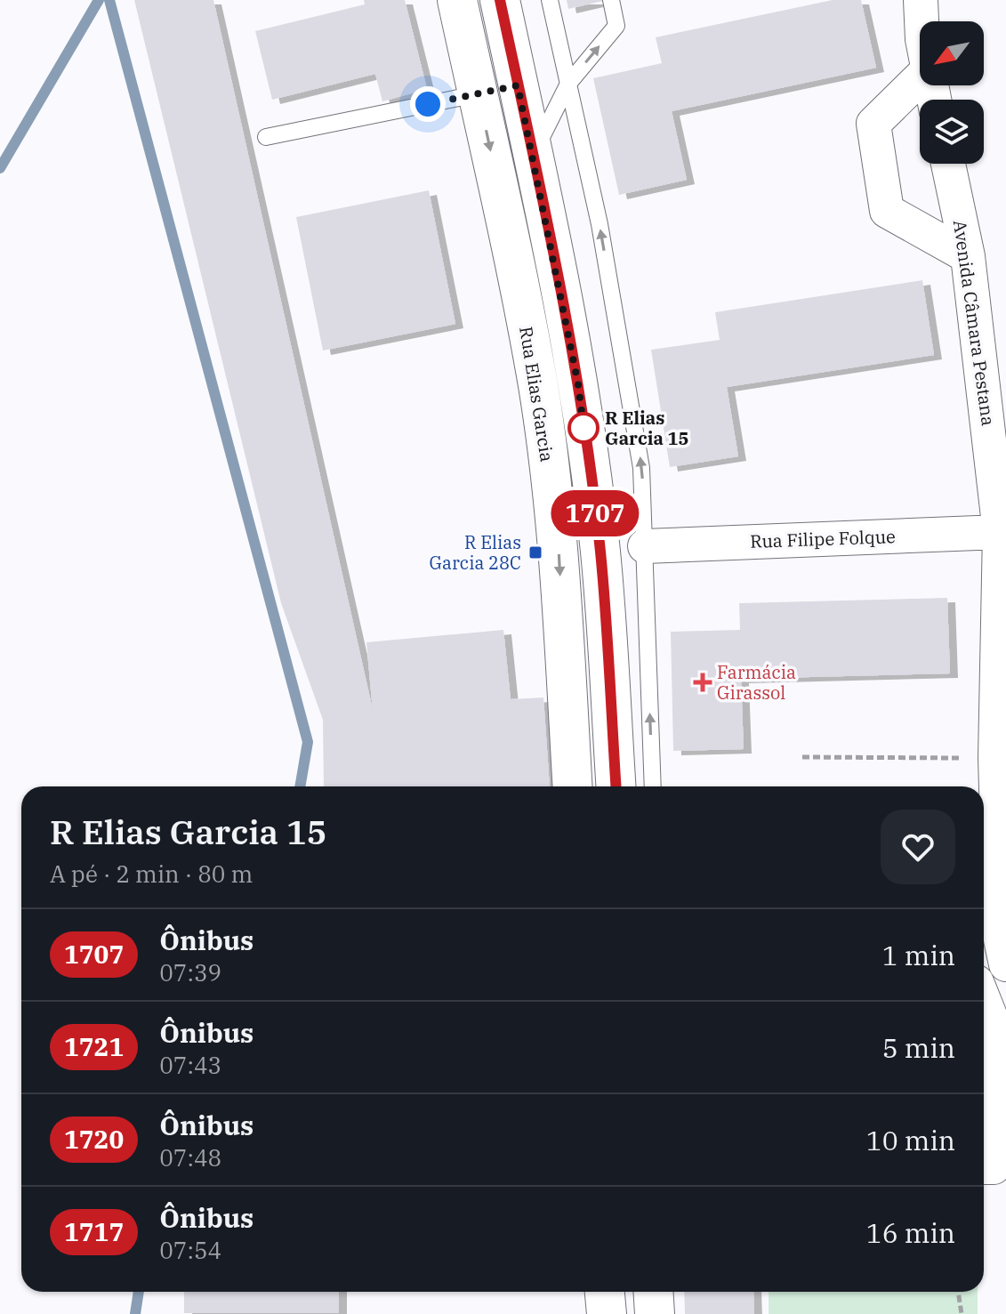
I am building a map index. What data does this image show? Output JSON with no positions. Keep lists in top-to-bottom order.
{
  "streets": {
    "main road": ["Rua Elias Garcia"],
    "street": ["Avenida Câmara Pestana", "Rua Filipe Folque"]
  },
  "crossings": [
    ["Avenida Câmara Pestana", "Rua Filipe Folque"]
  ],
  "places": {
    "other": ["R Elias Garcia 15"],
    "transit": ["R Elias Garcia 28C"],
    "health": ["Farmácia Girassol"]
  },
  "lines": ["bus line 1707"],
  "north": "bottom left",
  "page": {
    "on_map": "1707",
    "heading": ["R Elias Garcia 15", "A pé · 2 min · 80 m"],
    "list": [
      {
        "mark": "1707",
        "name": "Ônibus",
        "note": "07:39",
        "value": "1 min"
      },
      {
        "mark": "1721",
        "name": "Ônibus",
        "note": "07:43",
        "value": "5 min"
      },
      {
        "mark": "1720",
        "name": "Ônibus",
        "note": "07:48",
        "value": "10 min"
      },
      {
        "mark": "1717",
        "name": "Ônibus",
        "note": "07:54",
        "value": "16 min"
      }
    ]
  }
}
